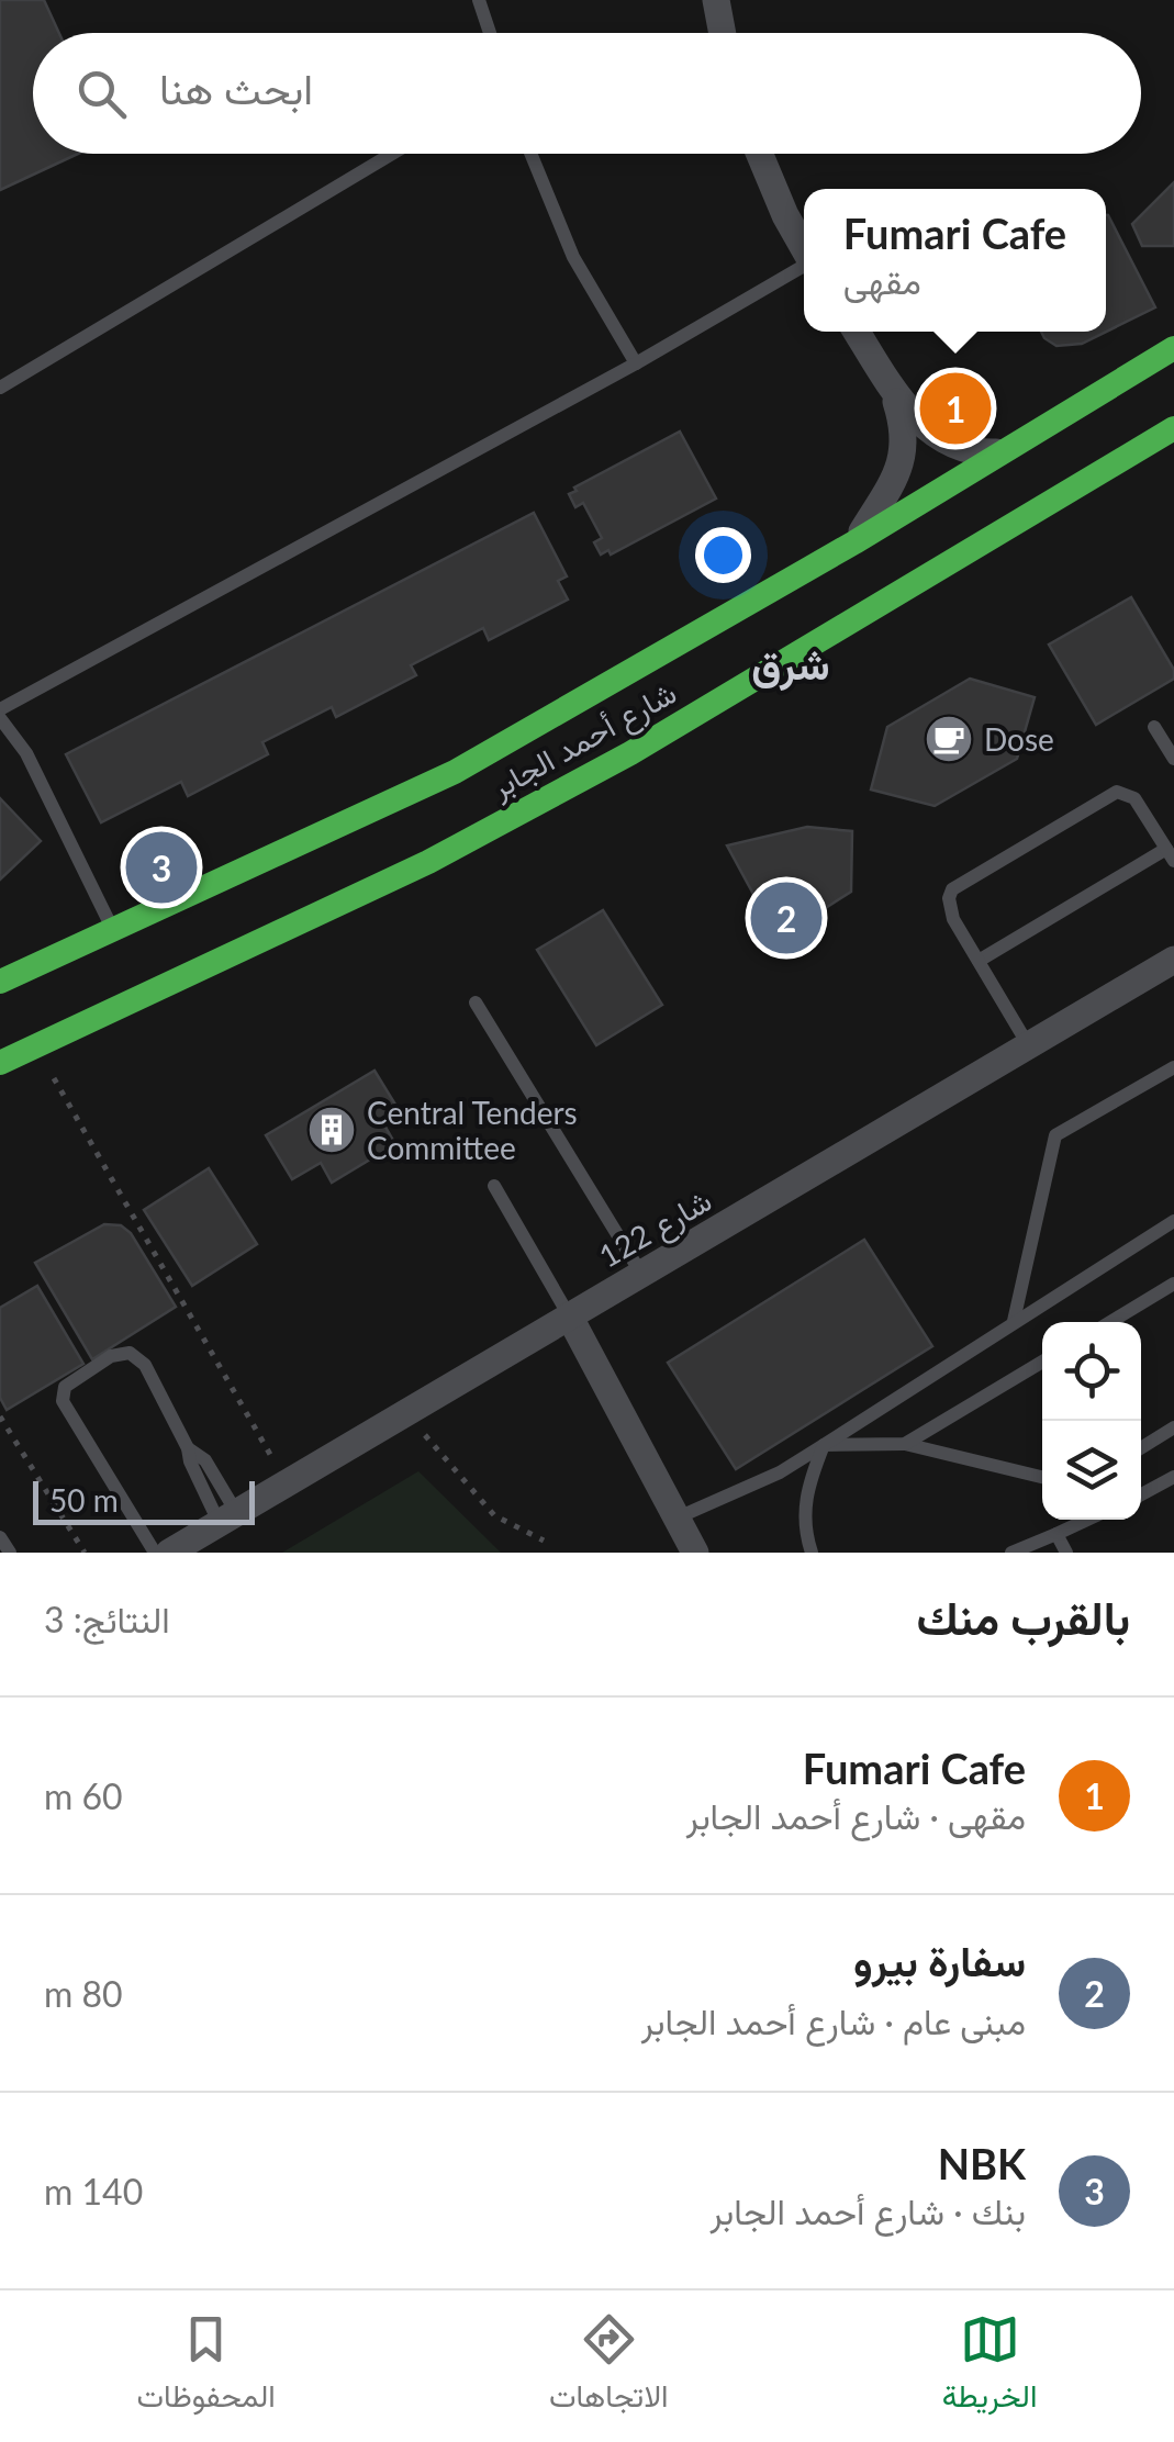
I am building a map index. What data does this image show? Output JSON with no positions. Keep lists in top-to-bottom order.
{
  "streets": {
    "main road": ["شارع أحمد الجابر"],
    "street": ["شارع 122"]
  },
  "districts": ["شرق"],
  "places": {
    "cafe": ["Dose"],
    "building": ["Central Tenders Committee"]
  },
  "scale_bar": "50 m",
  "page": {
    "search": "ابحث هنا",
    "popup": ["Fumari Cafe", "مقهى"],
    "pins": ["1", "3", "2"],
    "scale": "50 m",
    "heading": ["بالقرب منك", "النتائج: 3"],
    "list": [
      {
        "mark": "1",
        "name": "Fumari Cafe",
        "note": "مقهى · شارع أحمد الجابر",
        "value": "60 m"
      },
      {
        "mark": "2",
        "name": "سفارة بيرو",
        "note": "مبنى عام · شارع أحمد الجابر",
        "value": "80 m"
      },
      {
        "mark": "3",
        "name": "NBK",
        "note": "بنك · شارع أحمد الجابر",
        "value": "140 m"
      }
    ],
    "nav": ["الخريطة", "الاتجاهات", "المحفوظات"]
  }
}
